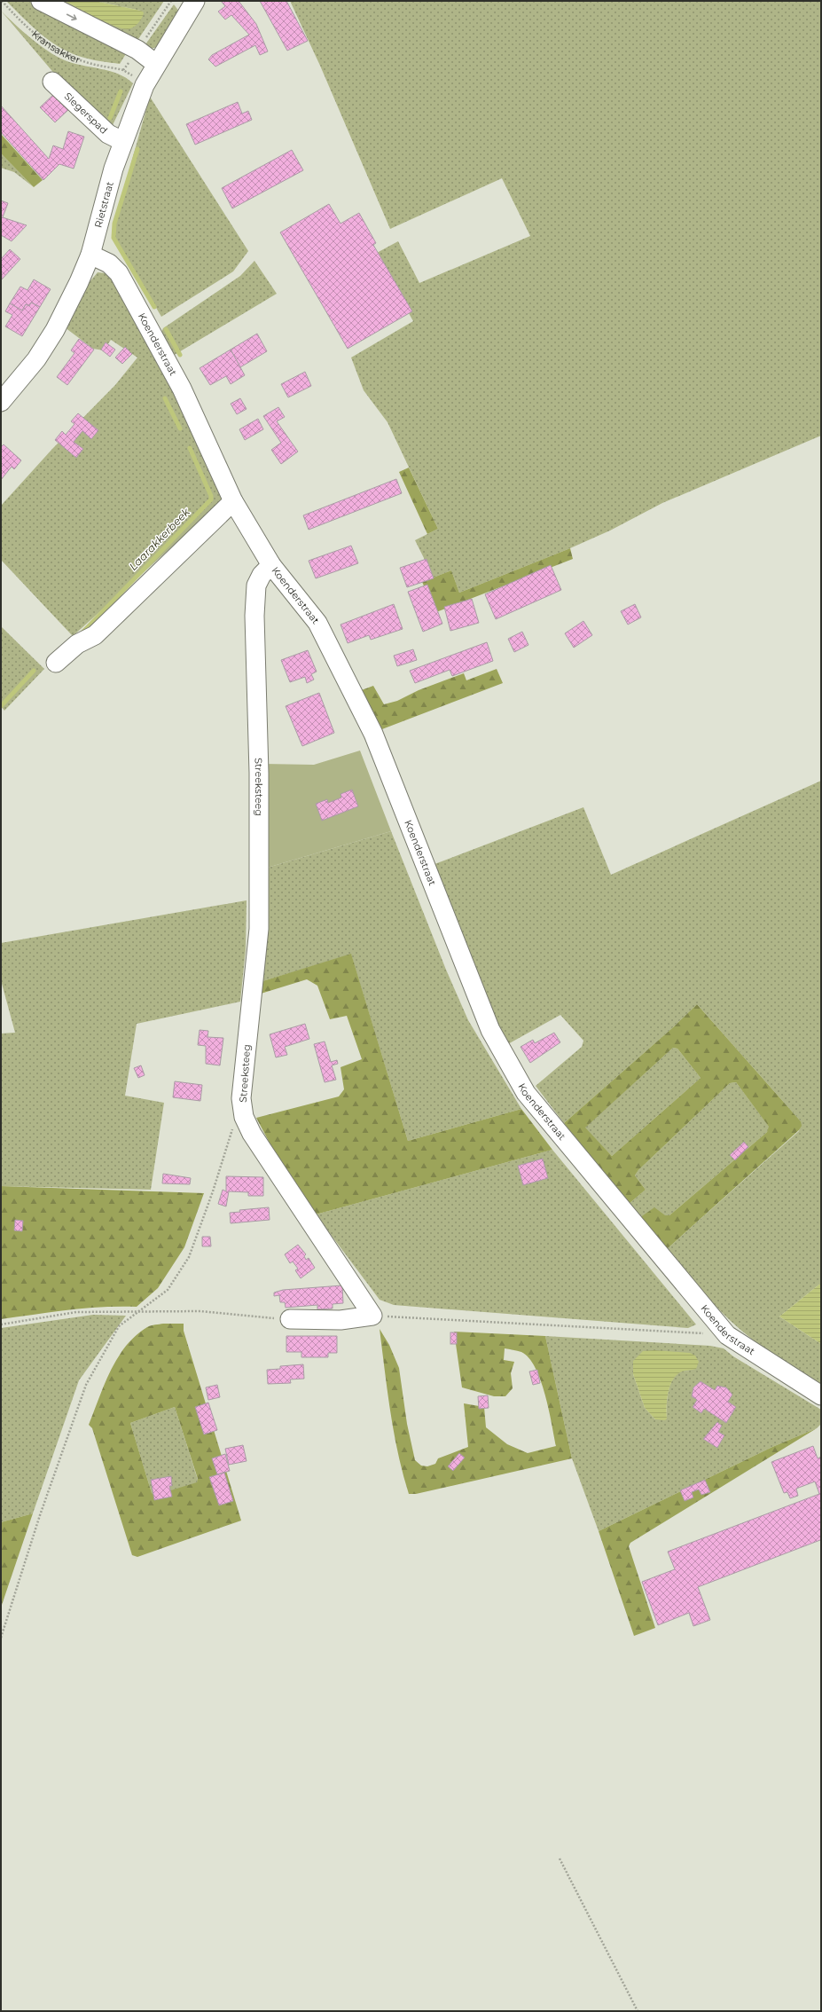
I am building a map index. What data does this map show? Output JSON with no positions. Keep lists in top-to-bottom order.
{
  "streets": {
    "street": [
      "Slegerspad",
      "Rietstraat",
      "Koenderstraat",
      "Streeksteeg"
    ],
    "path": ["Kransakker"]
  },
  "crossings": [
    ["Slegerspad", "Rietstraat"],
    ["Rietstraat", "Koenderstraat"],
    ["Koenderstraat", "Streeksteeg"]
  ],
  "water": ["Laarakkerbeek"]
}
